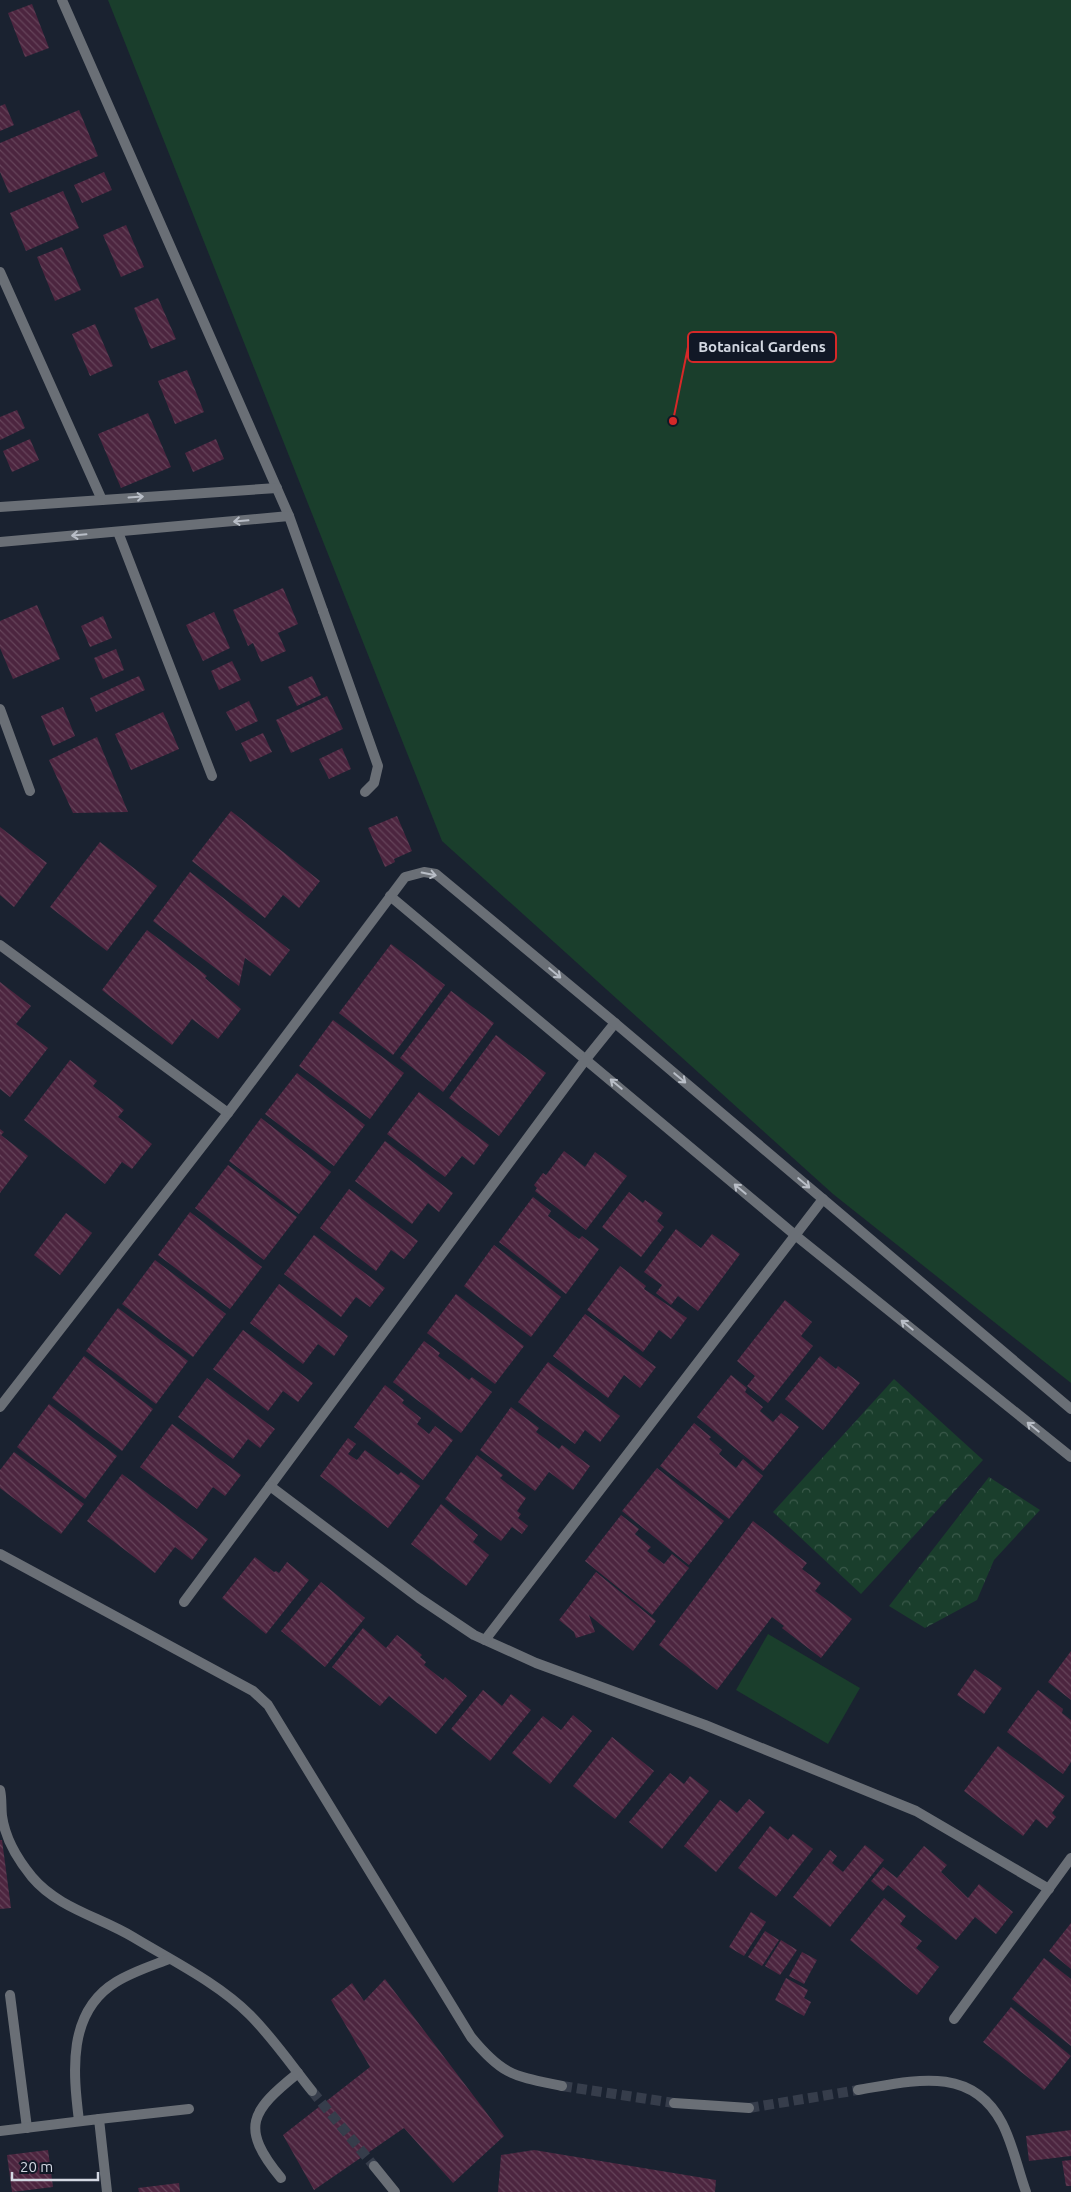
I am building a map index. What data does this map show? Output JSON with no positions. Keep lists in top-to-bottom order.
{
  "places": ["Botanical Gardens"],
  "scale_bar": "20 m"
}
